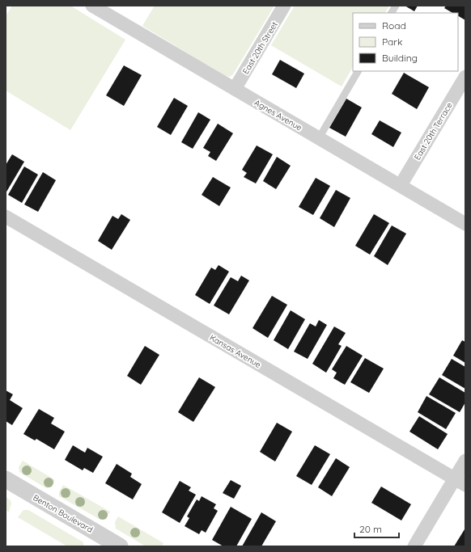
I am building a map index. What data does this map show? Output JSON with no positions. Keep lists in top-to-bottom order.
{
  "streets": {
    "street": [
      "East 20th Street",
      "Agnes Avenue",
      "East 20th Terrace",
      "Kansas Avenue",
      "Benton Boulevard"
    ]
  },
  "crossings": [
    ["East 20th Street", "Agnes Avenue"],
    ["Agnes Avenue", "East 20th Terrace"]
  ],
  "legend": ["Road", "Park", "Building"],
  "scale_bar": "20 m"
}
